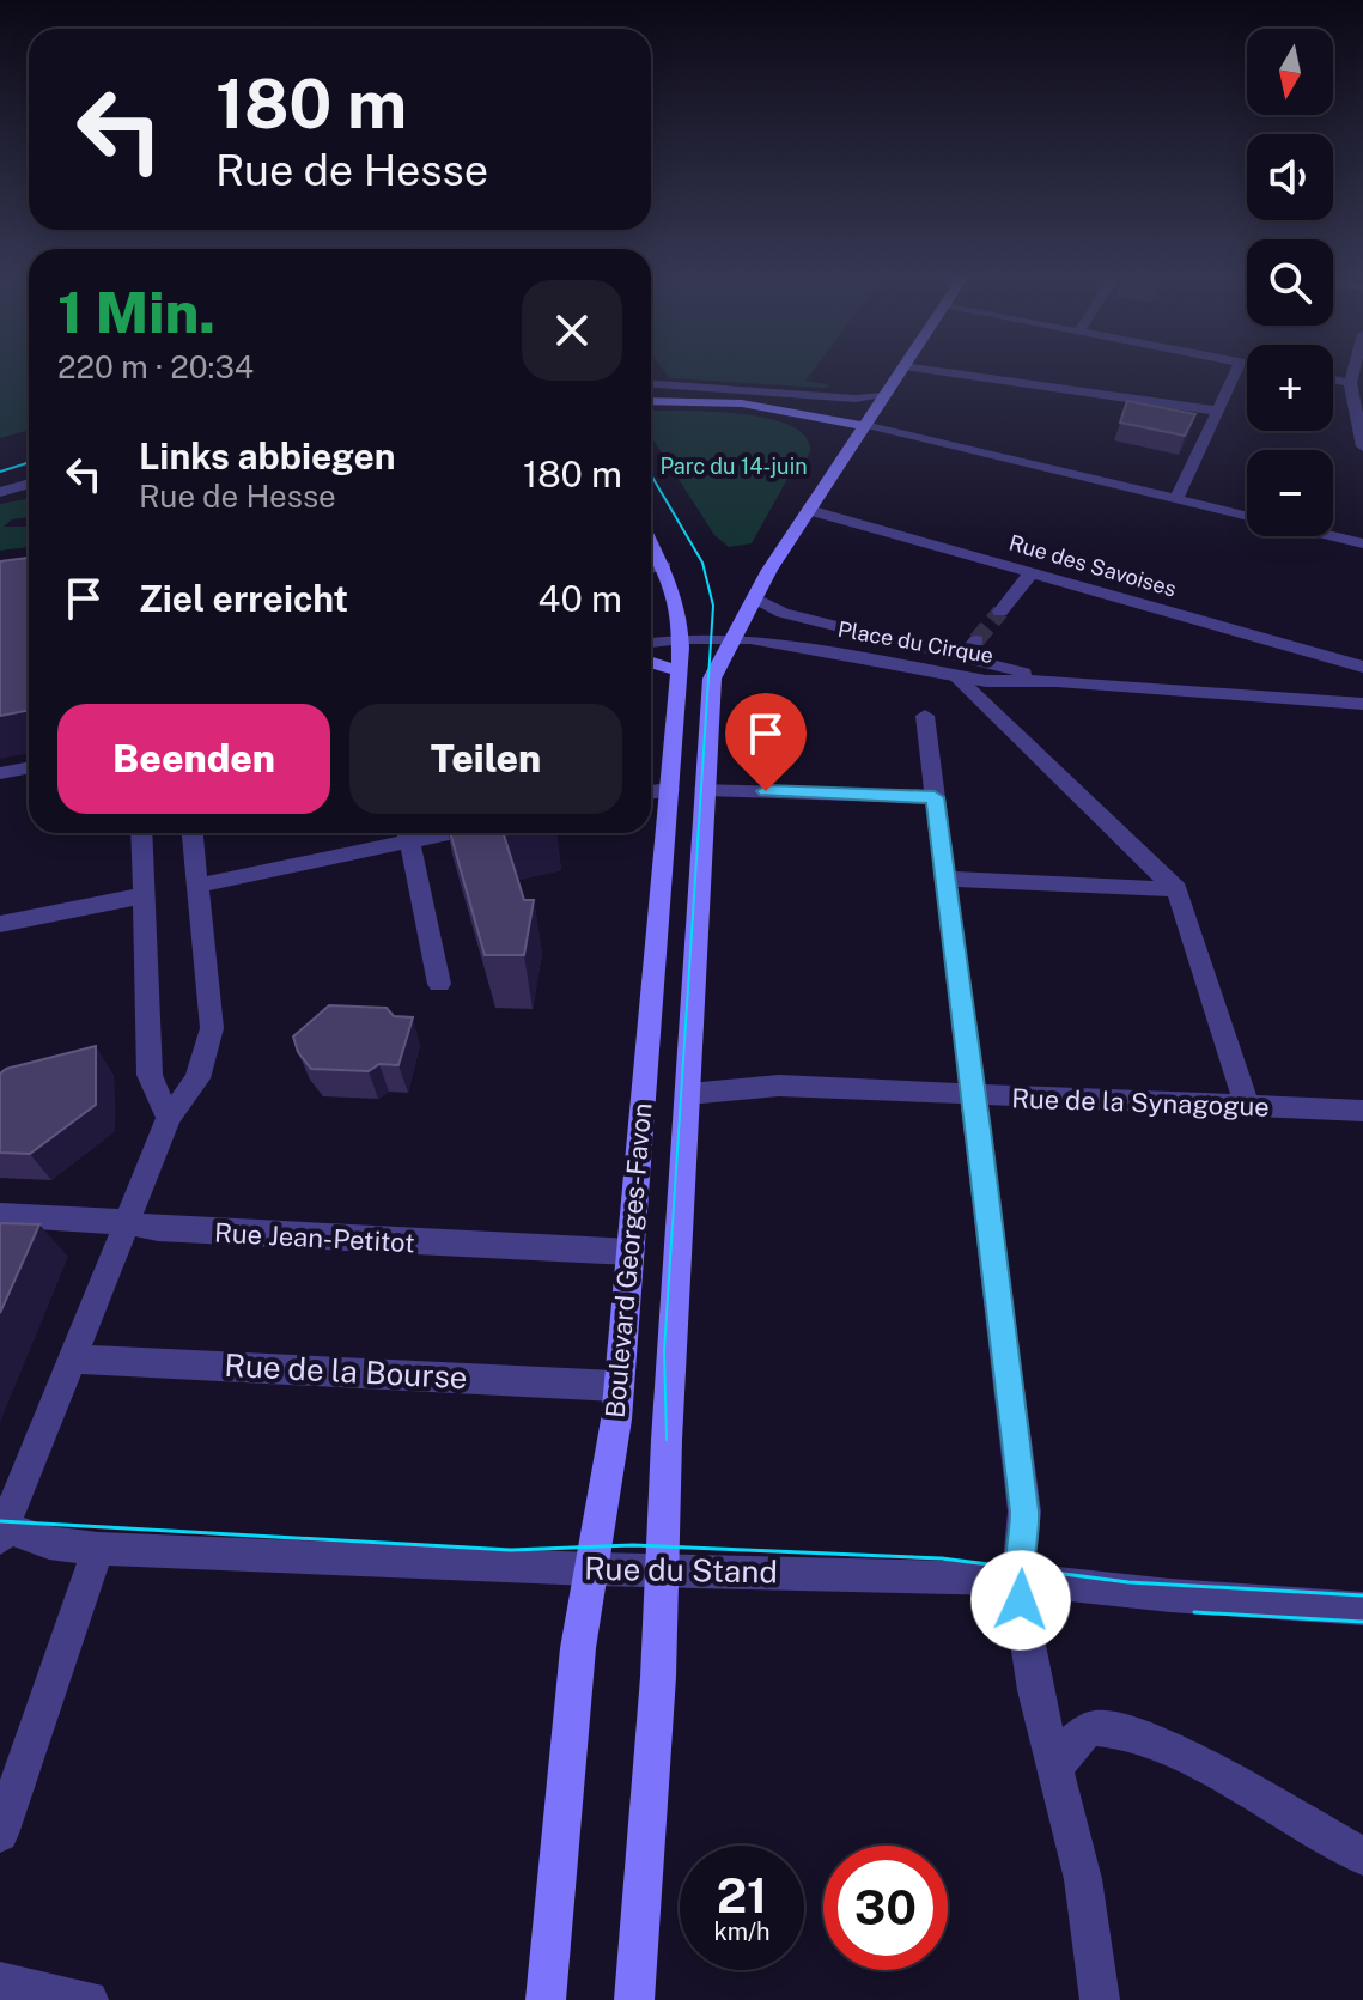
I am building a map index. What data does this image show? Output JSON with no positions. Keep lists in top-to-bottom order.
{
  "streets": {
    "main road": ["Boulevard Georges-Favon"],
    "street": [
      "Rue des Savoises",
      "Place du Cirque",
      "Rue de la Synagogue",
      "Rue Jean-Petitot",
      "Rue de la Bourse",
      "Rue du Stand"
    ]
  },
  "crossings": [
    ["Rue des Savoises", "Boulevard Georges-Favon"],
    ["Place du Cirque", "Boulevard Georges-Favon"],
    ["Rue de la Synagogue", "Boulevard Georges-Favon"],
    ["Rue Jean-Petitot", "Boulevard Georges-Favon"],
    ["Boulevard Georges-Favon", "Rue de la Bourse"],
    ["Boulevard Georges-Favon", "Rue du Stand"]
  ],
  "parks": ["Parc du 14-juin"],
  "north": "bottom",
  "page": {
    "map_buttons": ["+", "−"],
    "turn": ["180 m", "Rue de Hesse"],
    "heading": ["1 Min.", "220 m · 20:34"],
    "list": [
      {
        "name": "Links abbiegen",
        "note": "Rue de Hesse",
        "value": "180 m"
      },
      {
        "name": "Ziel erreicht",
        "value": "40 m"
      }
    ],
    "buttons": ["Beenden", "Teilen"],
    "speed": "21 km/h",
    "limit": "30"
  }
}
